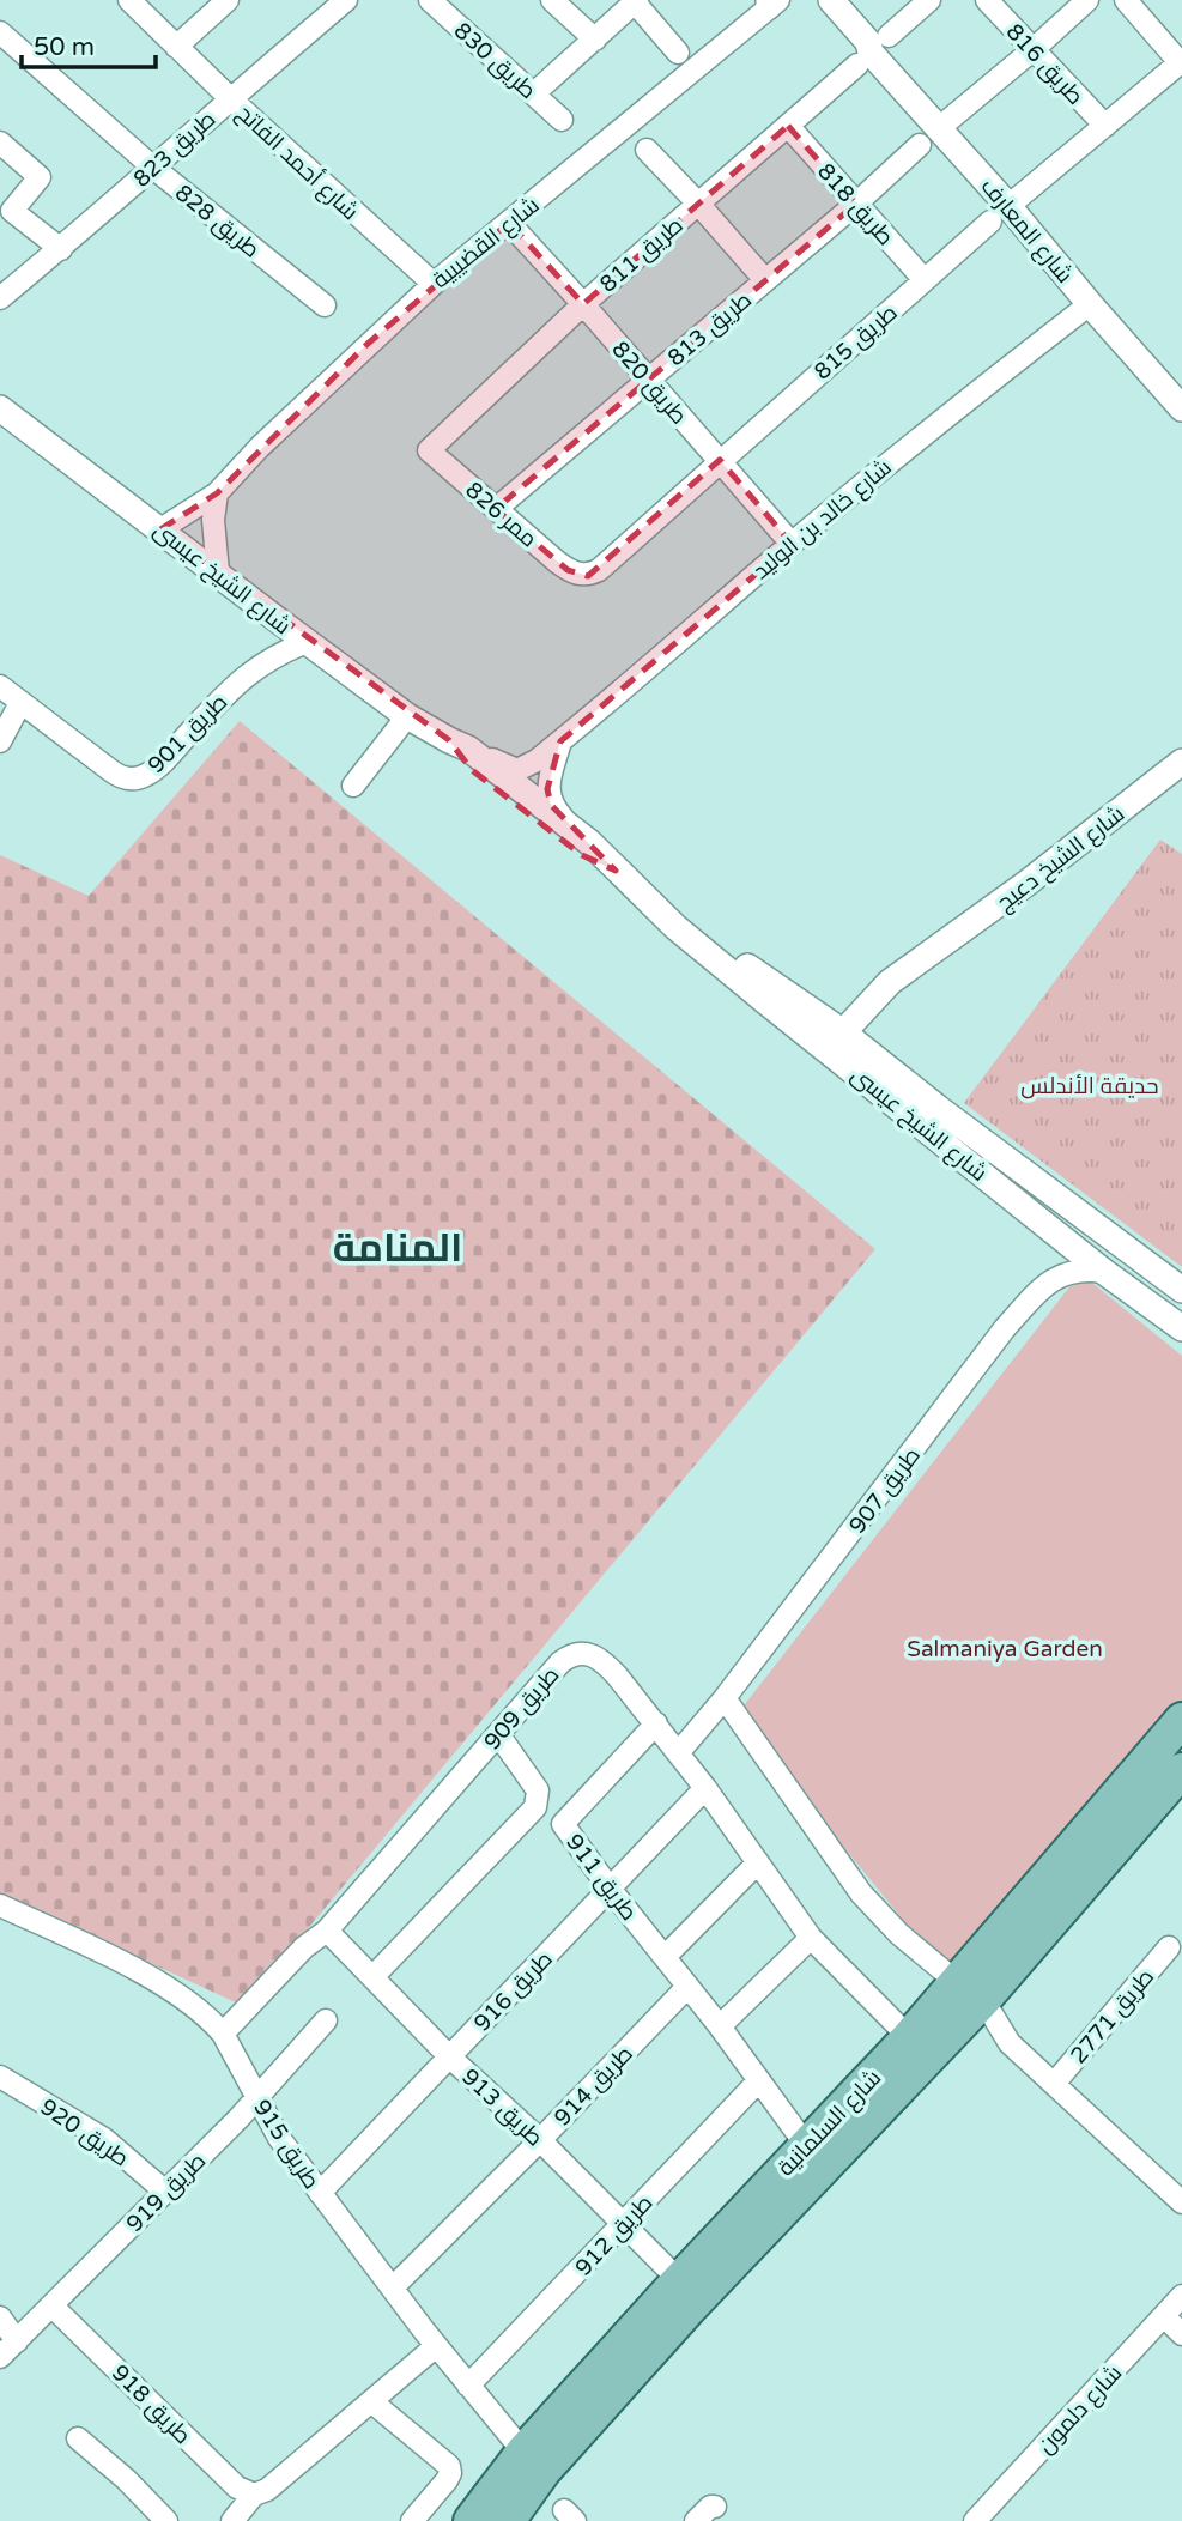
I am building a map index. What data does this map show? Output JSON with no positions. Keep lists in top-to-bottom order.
{
  "streets": {
    "main road": ["شارع السلمانية"],
    "street": [
      "طريق 830",
      "طريق 816",
      "طريق 823",
      "شارع أحمد الفاتح",
      "طريق 818",
      "طريق 828",
      "شارع المعارف",
      "شارع القضيبية",
      "طريق 811",
      "طريق 813",
      "طريق 815",
      "طريق 820",
      "ممر 826",
      "شارع خالد بن الوليد",
      "شارع الشيخ عيسى",
      "طريق 901",
      "شارع الشيخ دعيج",
      "طريق 907",
      "طريق 909",
      "طريق 911",
      "طريق 916",
      "طريق 2771",
      "طريق 914",
      "طريق 913",
      "طريق 920",
      "طريق 915",
      "طريق 919",
      "طريق 912",
      "طريق 918",
      "شارع دلمون"
    ]
  },
  "crossings": [
    ["طريق 816", "طريق 813"],
    ["طريق 816", "طريق 815"],
    ["طريق 823", "شارع أحمد الفاتح"],
    ["طريق 823", "طريق 828"],
    ["شارع أحمد الفاتح", "شارع القضيبية"],
    ["طريق 818", "طريق 811"],
    ["طريق 818", "طريق 813"],
    ["طريق 818", "طريق 815"],
    ["شارع المعارف", "طريق 811"],
    ["شارع المعارف", "طريق 813"],
    ["شارع المعارف", "طريق 815"],
    ["شارع المعارف", "شارع خالد بن الوليد"],
    ["شارع القضيبية", "طريق 820"],
    ["شارع القضيبية", "شارع الشيخ عيسى"],
    ["طريق 811", "طريق 820"],
    ["طريق 811", "ممر 826"],
    ["طريق 813", "طريق 820"],
    ["طريق 813", "ممر 826"],
    ["طريق 815", "طريق 820"],
    ["طريق 815", "ممر 826"],
    ["طريق 820", "ممر 826"],
    ["طريق 820", "شارع خالد بن الوليد"],
    ["شارع خالد بن الوليد", "شارع الشيخ عيسى"],
    ["شارع الشيخ عيسى", "طريق 901"],
    ["شارع الشيخ عيسى", "شارع الشيخ دعيج"],
    ["شارع الشيخ عيسى", "طريق 907"],
    ["طريق 907", "طريق 909"],
    ["طريق 909", "طريق 911"],
    ["طريق 909", "طريق 916"],
    ["طريق 909", "طريق 913"],
    ["طريق 909", "شارع السلمانية"],
    ["طريق 909", "طريق 915"],
    ["طريق 911", "طريق 916"],
    ["طريق 911", "طريق 914"],
    ["طريق 911", "شارع السلمانية"],
    ["طريق 911", "طريق 912"],
    ["طريق 916", "طريق 913"],
    ["طريق 916", "طريق 915"],
    ["طريق 2771", "شارع السلمانية"],
    ["طريق 914", "طريق 913"],
    ["طريق 914", "طريق 915"],
    ["طريق 913", "شارع السلمانية"],
    ["طريق 913", "طريق 912"],
    ["شارع السلمانية", "طريق 915"],
    ["طريق 920", "طريق 919"],
    ["طريق 915", "طريق 919"],
    ["طريق 915", "طريق 912"],
    ["طريق 919", "طريق 918"]
  ],
  "districts": ["المنامة"],
  "parks": ["حديقة الأندلس", "Salmaniya Garden"],
  "scale_bar": "50 m"
}
